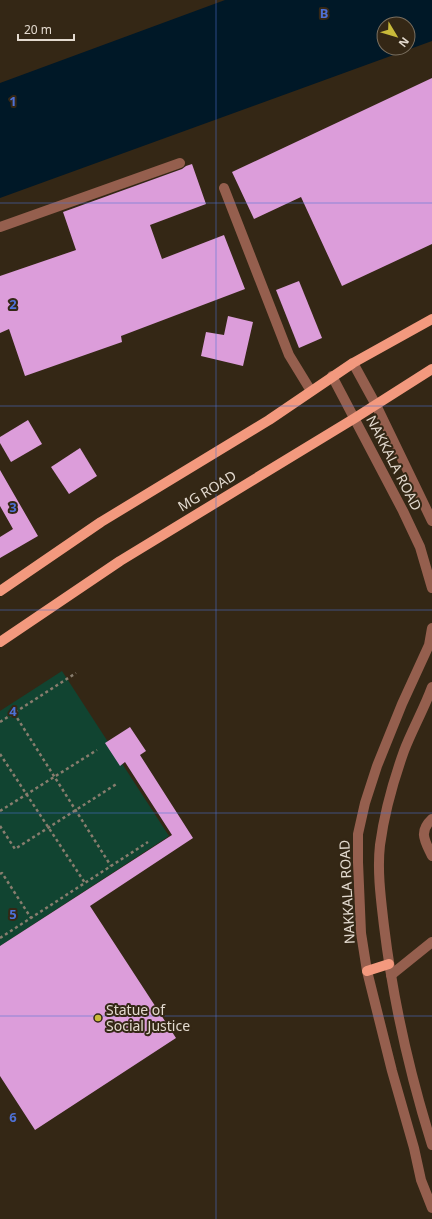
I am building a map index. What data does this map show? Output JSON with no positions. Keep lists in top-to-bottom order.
{
  "streets": {
    "main road": ["MG ROAD"],
    "street": ["NAKKALA ROAD"]
  },
  "crossings": [
    ["NAKKALA ROAD", "MG ROAD"]
  ],
  "places": ["Statue of Social Justice"],
  "scale_bar": "20 m",
  "north": "bottom right",
  "grid": {
    "columns": ["B"],
    "rows": [
      "1",
      "2",
      "3",
      "4",
      "5",
      "6"
    ]
  }
}
